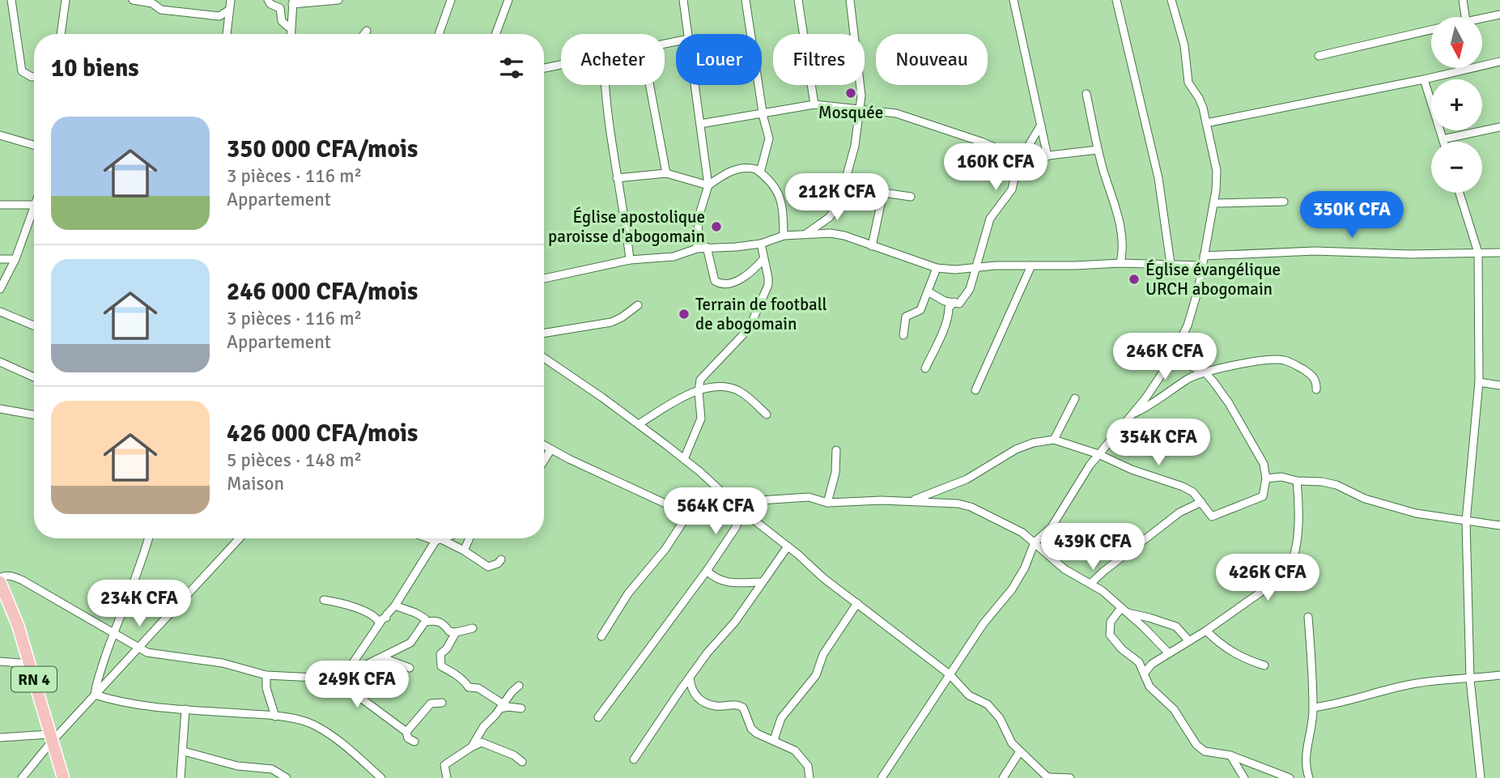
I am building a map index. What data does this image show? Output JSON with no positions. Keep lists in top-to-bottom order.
{
  "streets": {
    "main road": ["RN 4"]
  },
  "places": [
    "Mosquée",
    "Église apostolique paroisse d'abogomain",
    "Église évangélique URCH abogomain",
    "Terrain de football de abogomain"
  ],
  "north": "bottom",
  "page": {
    "map_buttons": ["+", "−"],
    "chip": [
      "Acheter",
      "Louer",
      "Filtres",
      "Nouveau"
    ],
    "heading": "10 biens",
    "list": [
      {
        "name": "350 000 CFA/mois",
        "note": "3 pièces · 116 m² · Appartement"
      },
      {
        "name": "246 000 CFA/mois",
        "note": "3 pièces · 116 m² · Appartement"
      },
      {
        "name": "426 000 CFA/mois",
        "note": "5 pièces · 148 m² · Maison"
      }
    ],
    "price": [
      "160K CFA",
      "212K CFA",
      "350K CFA",
      "246K CFA",
      "354K CFA",
      "564K CFA",
      "439K CFA",
      "426K CFA",
      "234K CFA",
      "249K CFA"
    ]
  }
}
